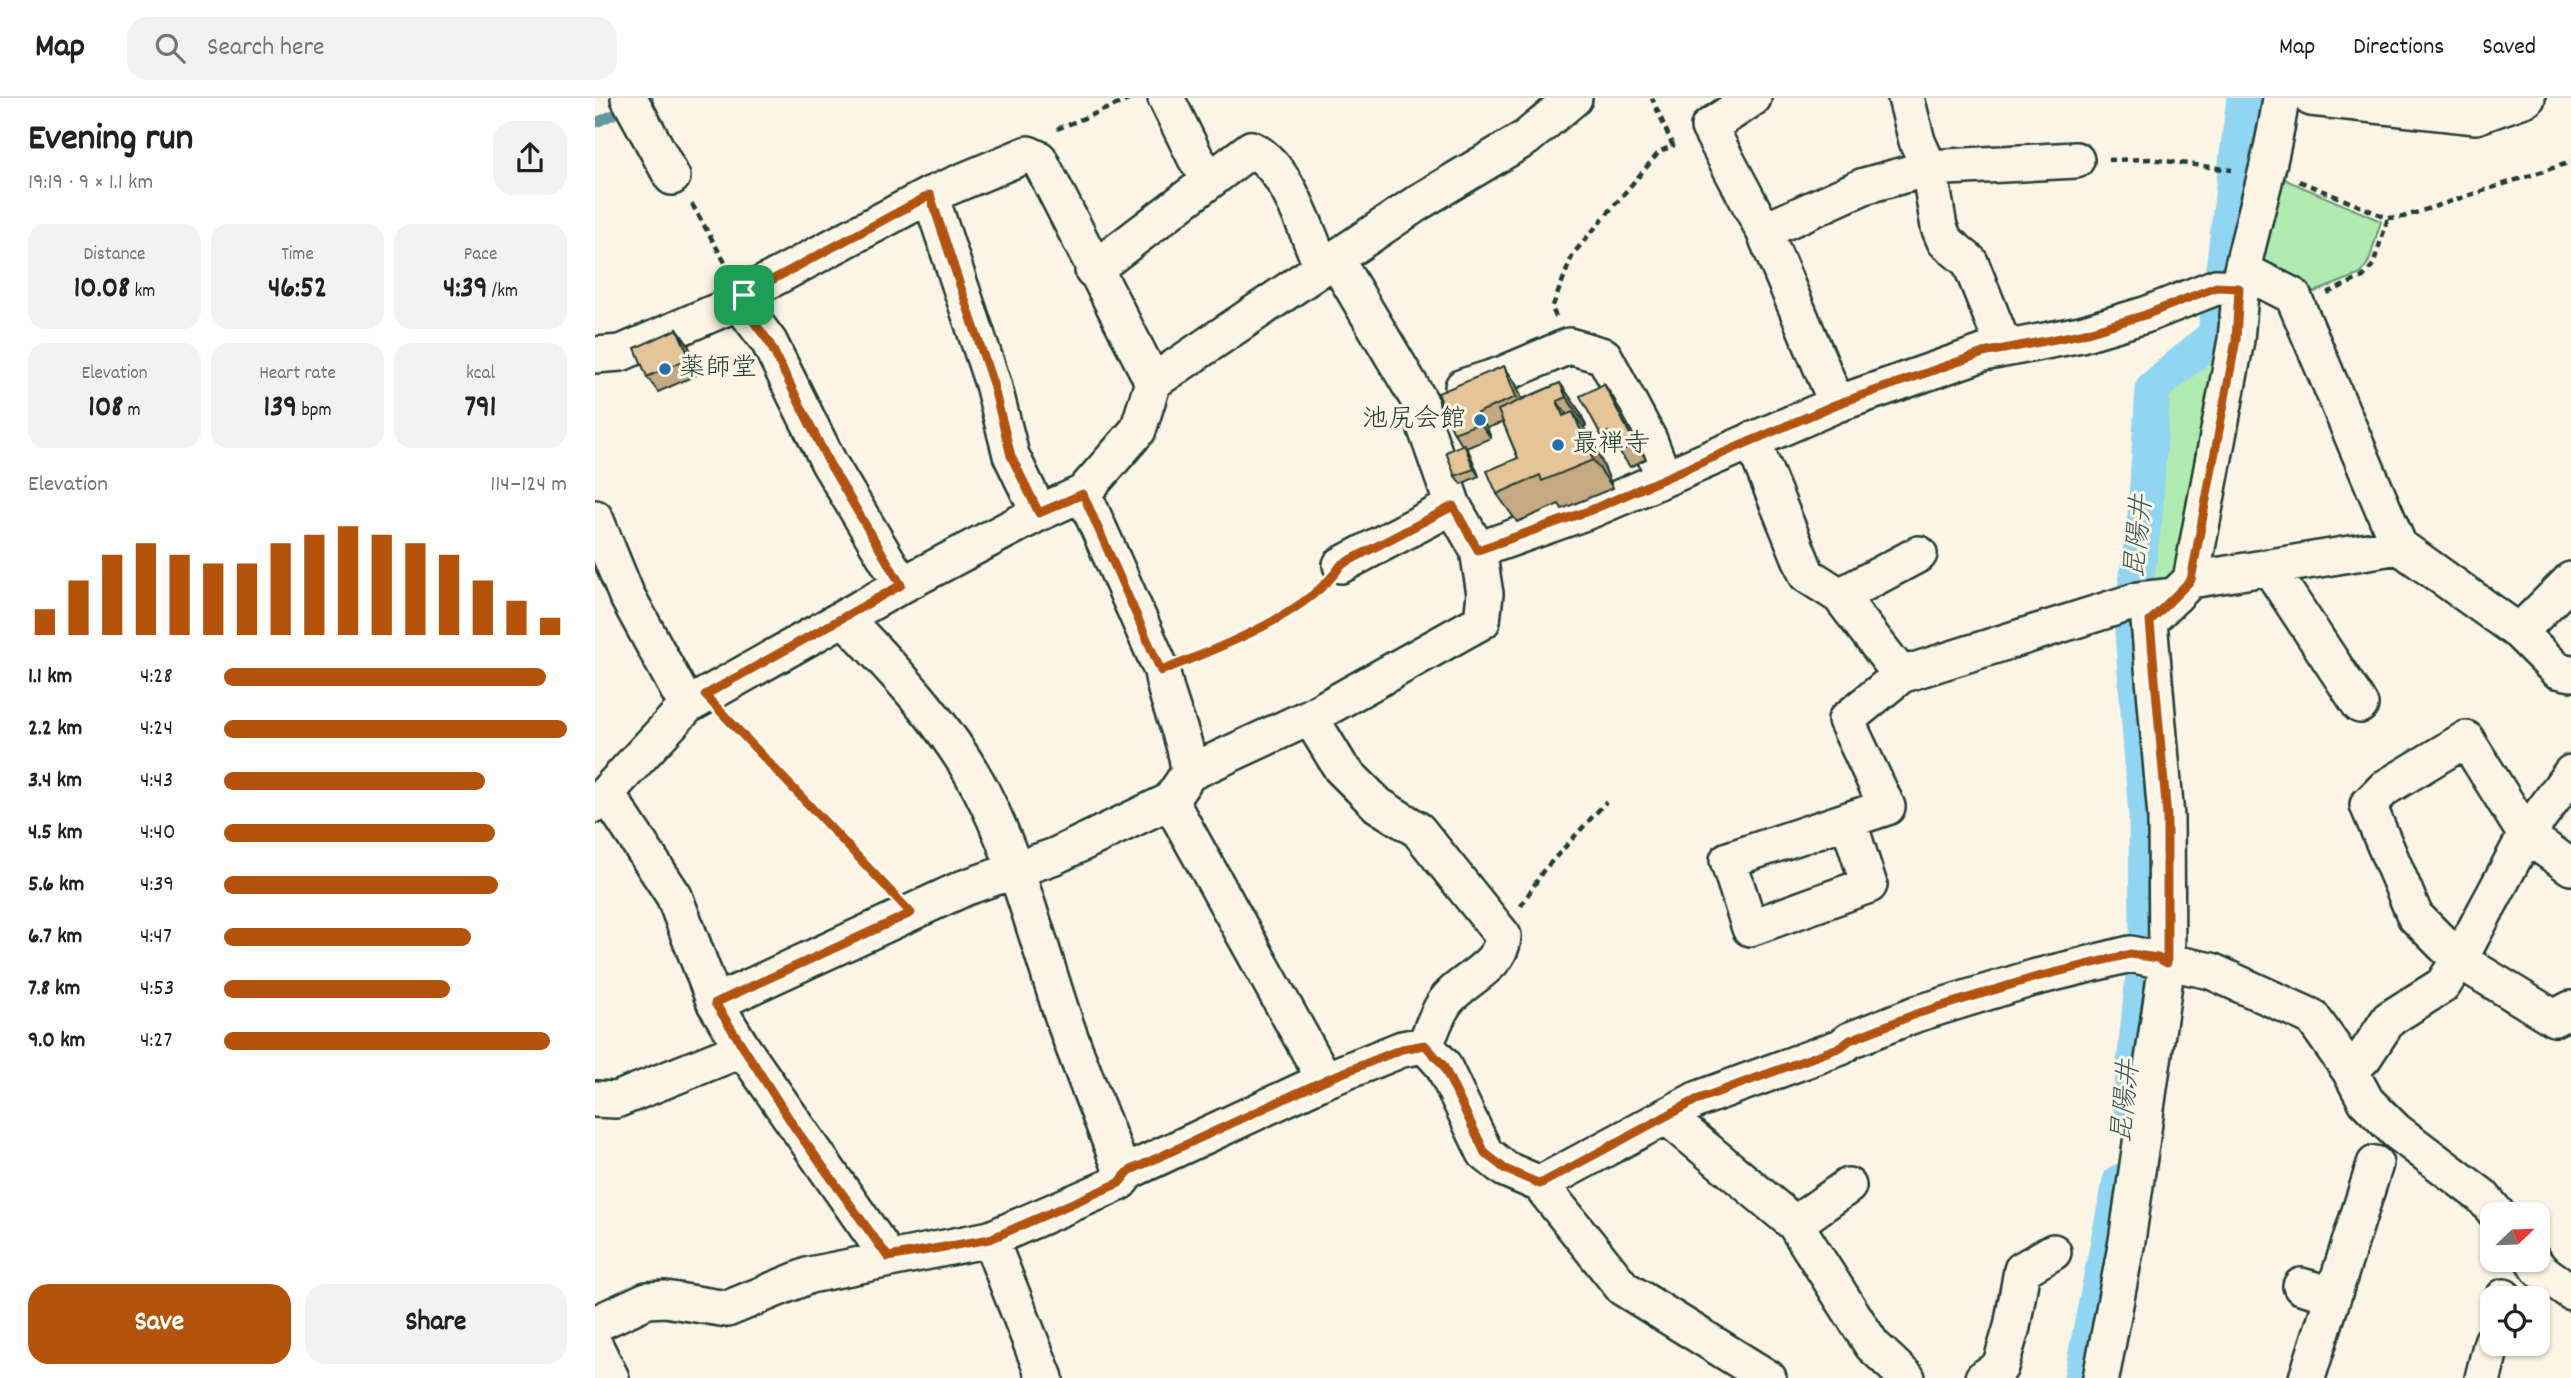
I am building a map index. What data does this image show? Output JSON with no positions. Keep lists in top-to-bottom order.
{
  "water": ["昆陽井"],
  "places": ["薬師堂", "池尻会館", "最禅寺"],
  "north": "top right",
  "page": {
    "header": "Map",
    "search": "Search here",
    "nav": ["Map", "Directions", "Saved"],
    "heading": ["Evening run", "19:19 · 9 × 1.1 km"],
    "stats": [
      ["Distance", "10.08 km"],
      ["Time", "46:52"],
      ["Pace", "4:39 /km"],
      ["Elevation", "108 m"],
      ["Heart rate", "139 bpm"],
      ["kcal", "791"]
    ],
    "chart": ["Elevation", "114–124 m"],
    "list": [
      {
        "name": "1.1 km",
        "note": "4:28"
      },
      {
        "name": "2.2 km",
        "note": "4:24"
      },
      {
        "name": "3.4 km",
        "note": "4:43"
      },
      {
        "name": "4.5 km",
        "note": "4:40"
      },
      {
        "name": "5.6 km",
        "note": "4:39"
      },
      {
        "name": "6.7 km",
        "note": "4:47"
      },
      {
        "name": "7.8 km",
        "note": "4:53"
      },
      {
        "name": "9.0 km",
        "note": "4:27"
      }
    ],
    "buttons": ["Save", "Share"]
  }
}
